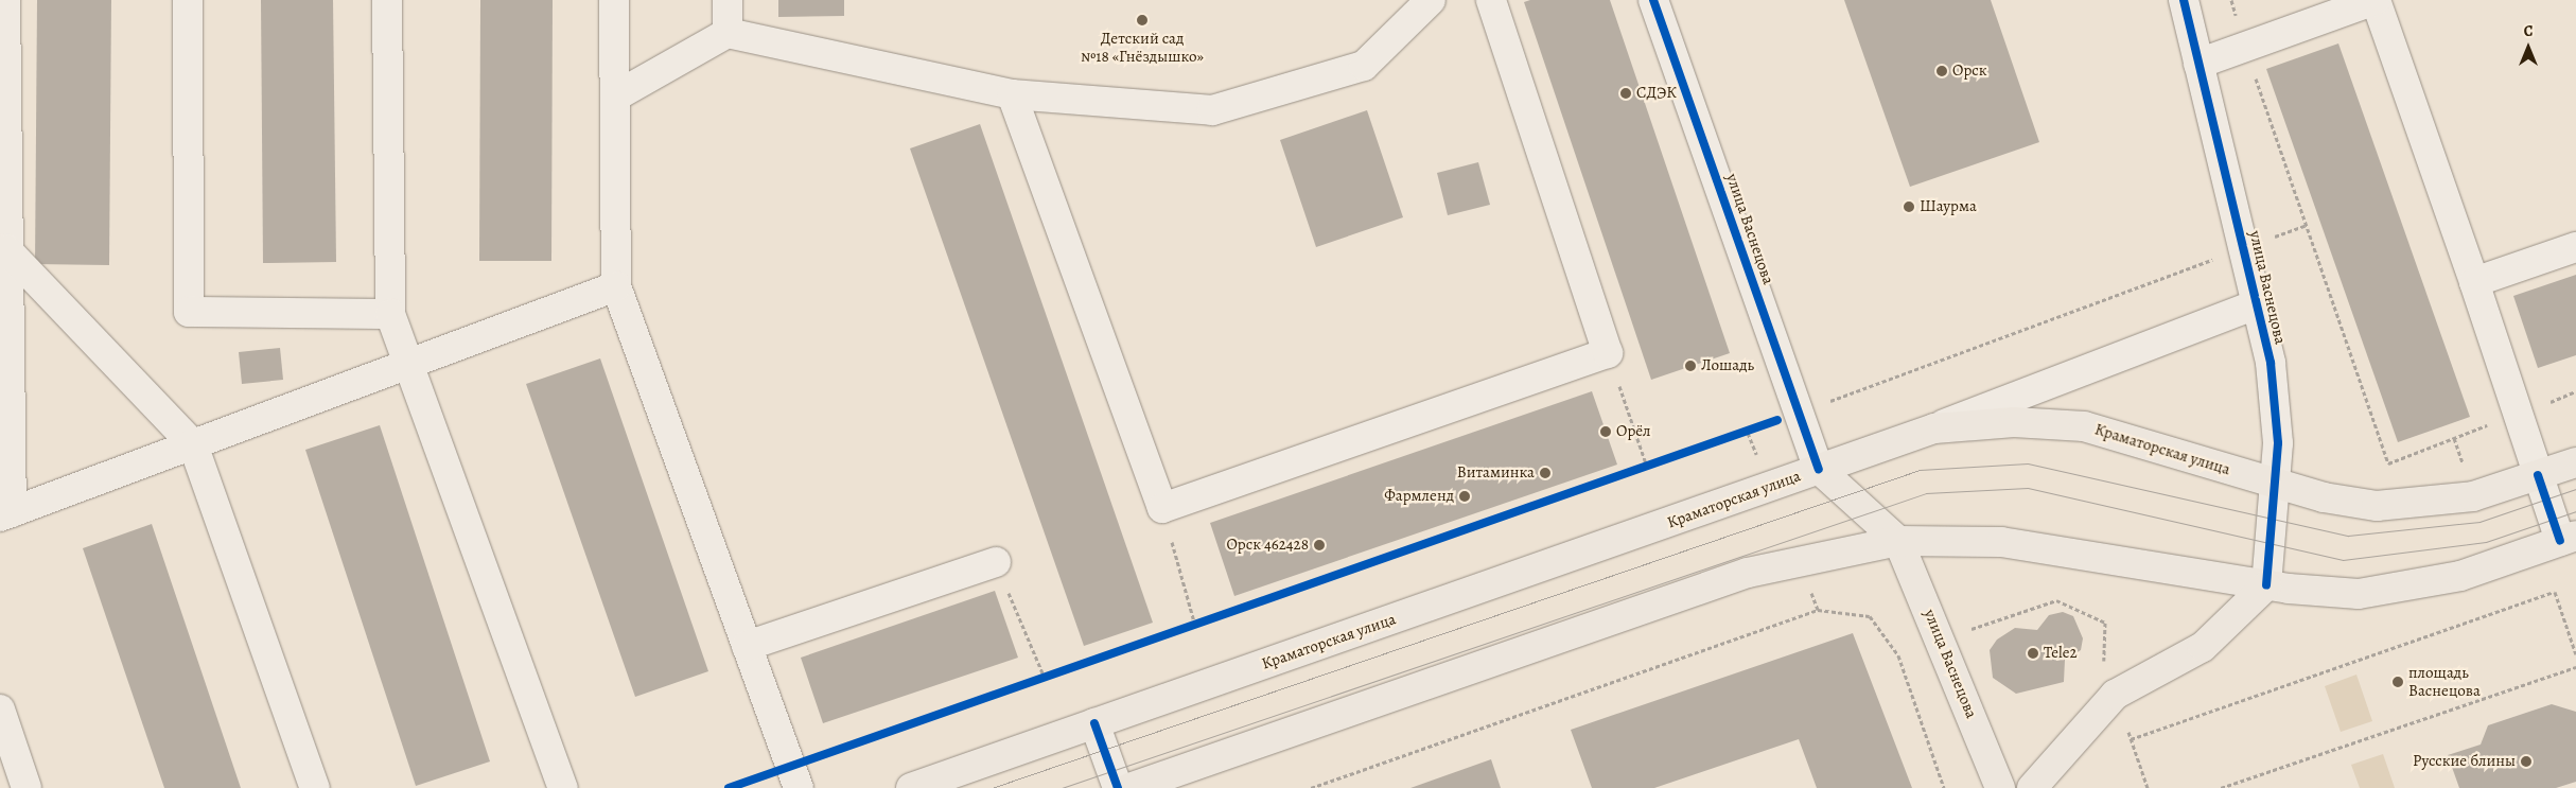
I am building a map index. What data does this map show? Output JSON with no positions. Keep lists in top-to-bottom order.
{
  "streets": {
    "main road": ["улица Васнецова", "Краматорская улица"]
  },
  "crossings": [
    ["улица Васнецова", "Краматорская улица"]
  ],
  "places": [
    "Детский сад №18 «Гнёздышко»",
    "Орск",
    "СДЭК",
    "Шаурма",
    "Лошадь",
    "Орёл",
    "Витаминка",
    "Фармленд",
    "Орск 462428",
    "Tele2",
    "площадь Васнецова",
    "Русские блины"
  ],
  "north": "top"
}
